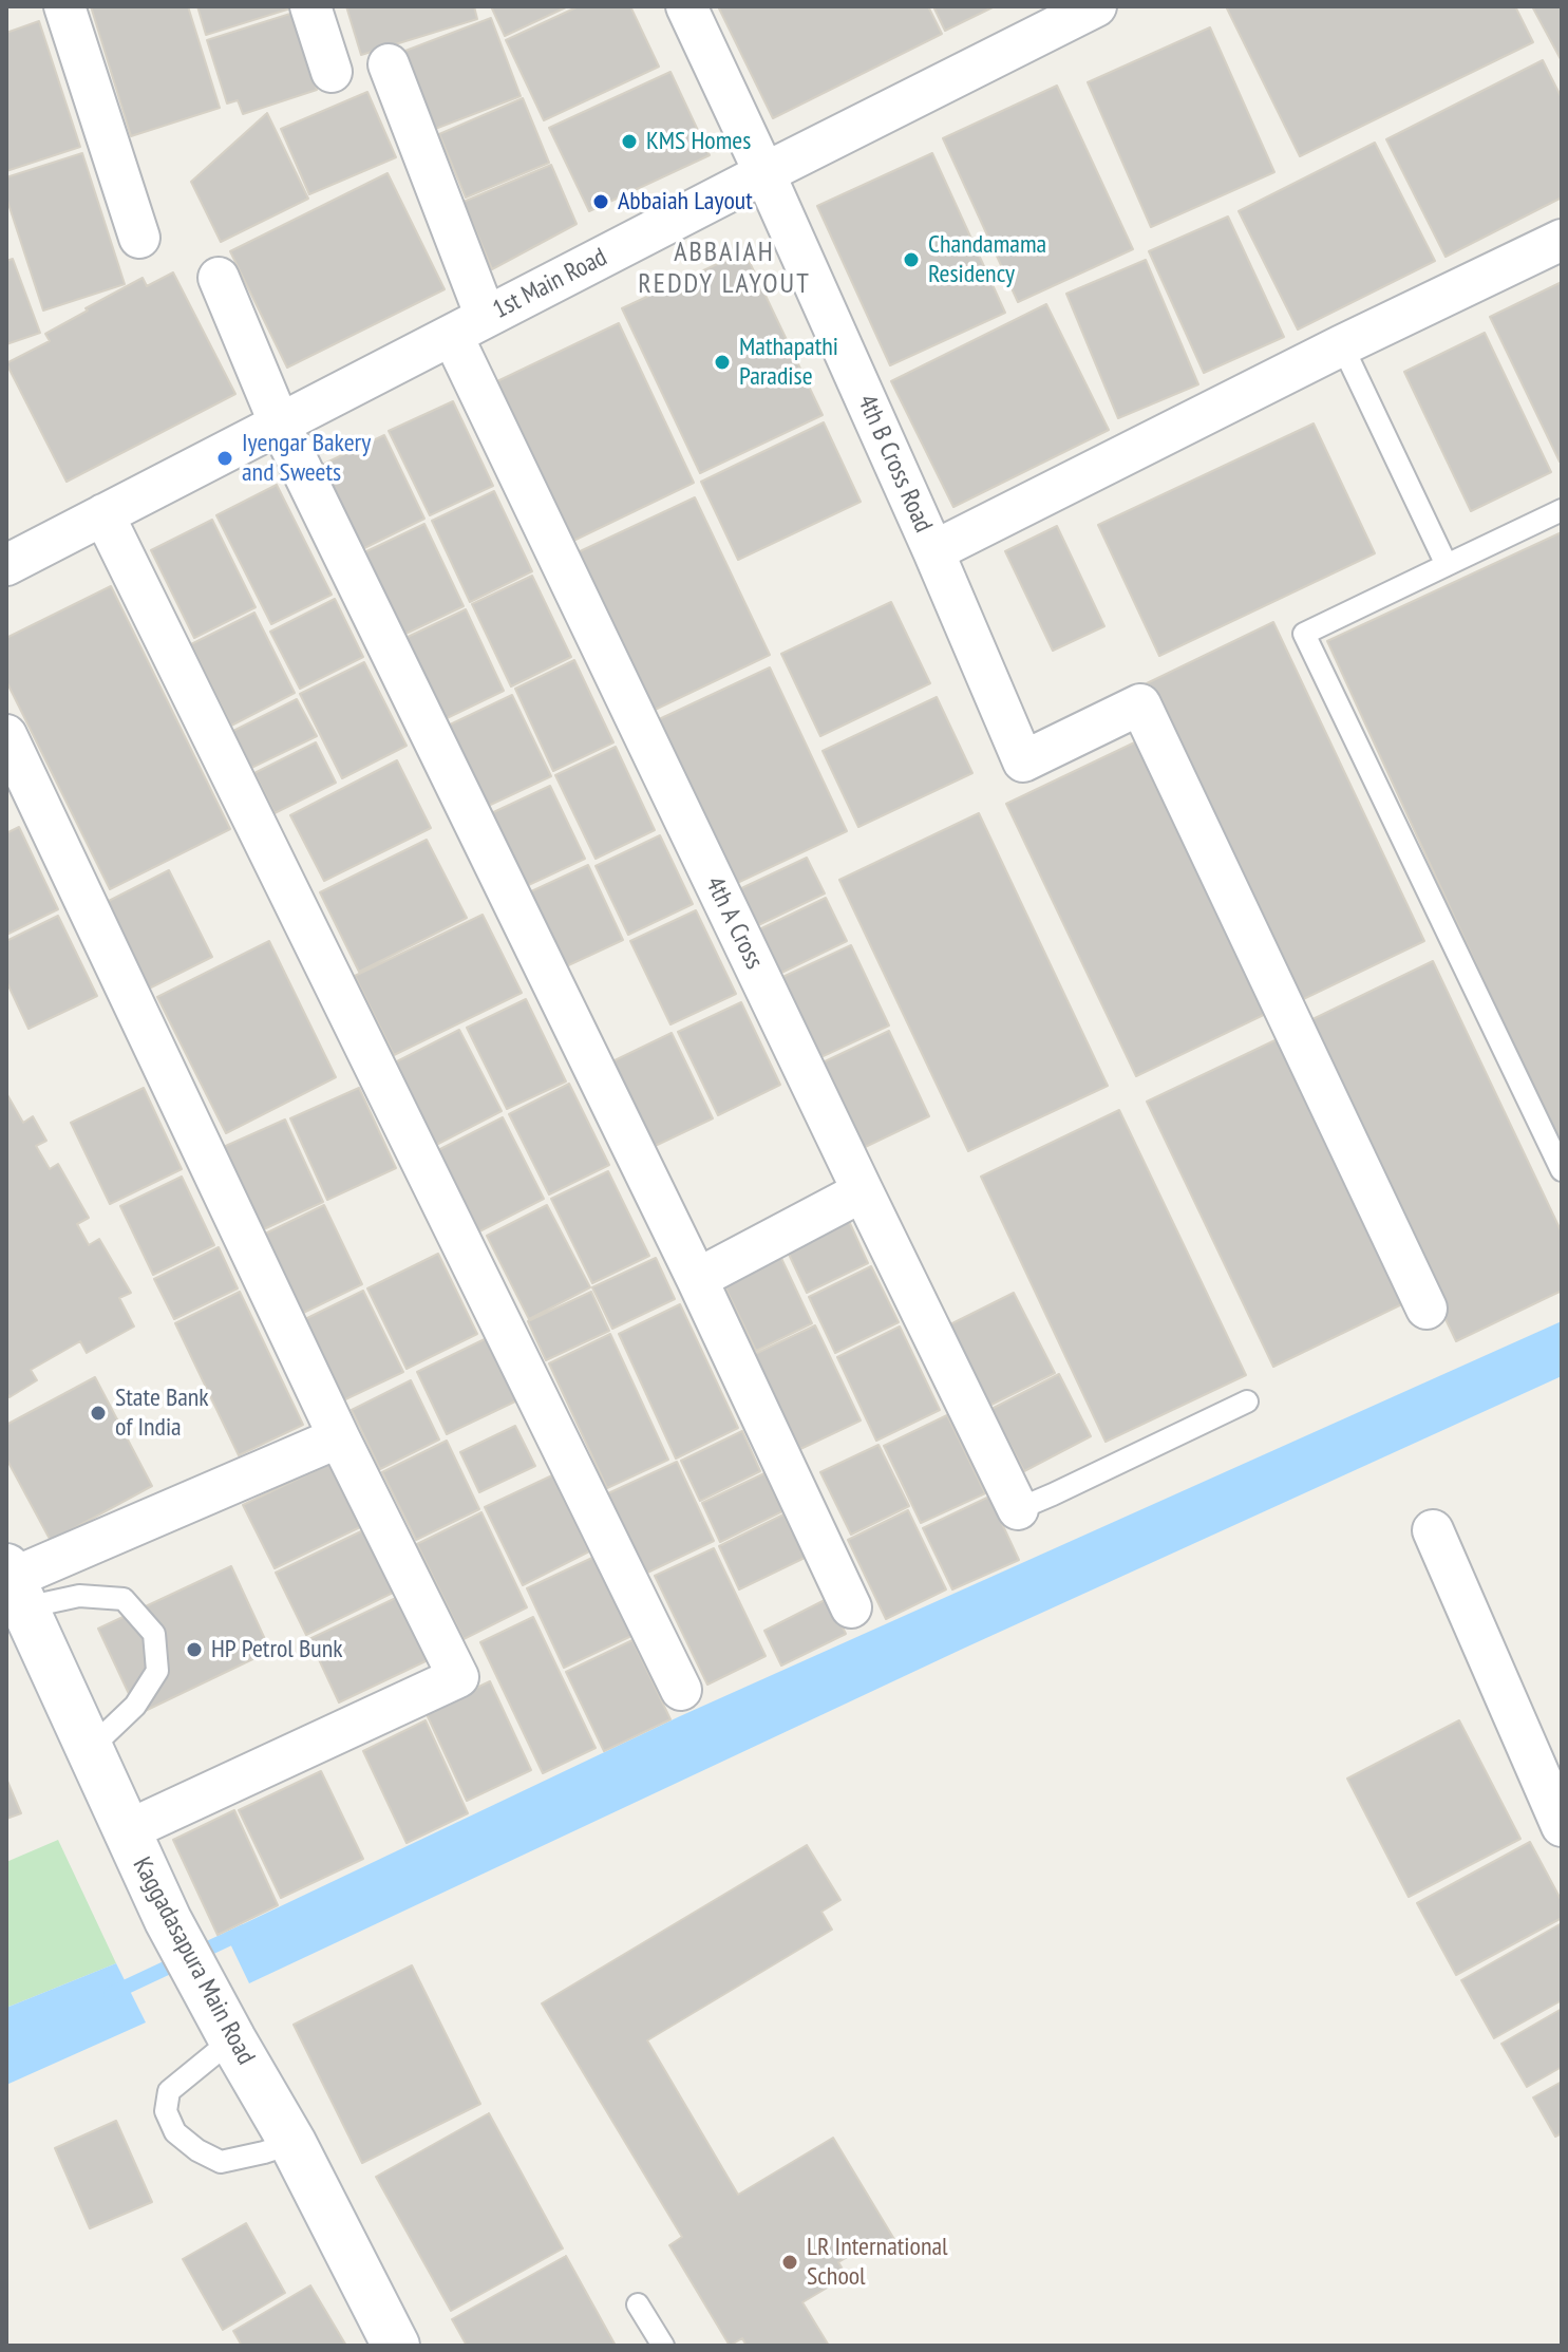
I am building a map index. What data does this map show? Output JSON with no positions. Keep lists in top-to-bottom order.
{
  "streets": {
    "main road": ["Kaggadasapura Main Road"],
    "street": ["1st Main Road", "4th B Cross Road", "4th A Cross"]
  },
  "crossings": [
    ["1st Main Road", "4th B Cross Road"],
    ["1st Main Road", "4th A Cross"]
  ],
  "districts": ["ABBAIAH REDDY LAYOUT"],
  "places": [
    "KMS Homes",
    "Abbaiah Layout",
    "Chandamama Residency",
    "Mathapathi Paradise",
    "Iyengar Bakery and Sweets",
    "State Bank of India",
    "HP Petrol Bunk",
    "LR International School"
  ]
}
